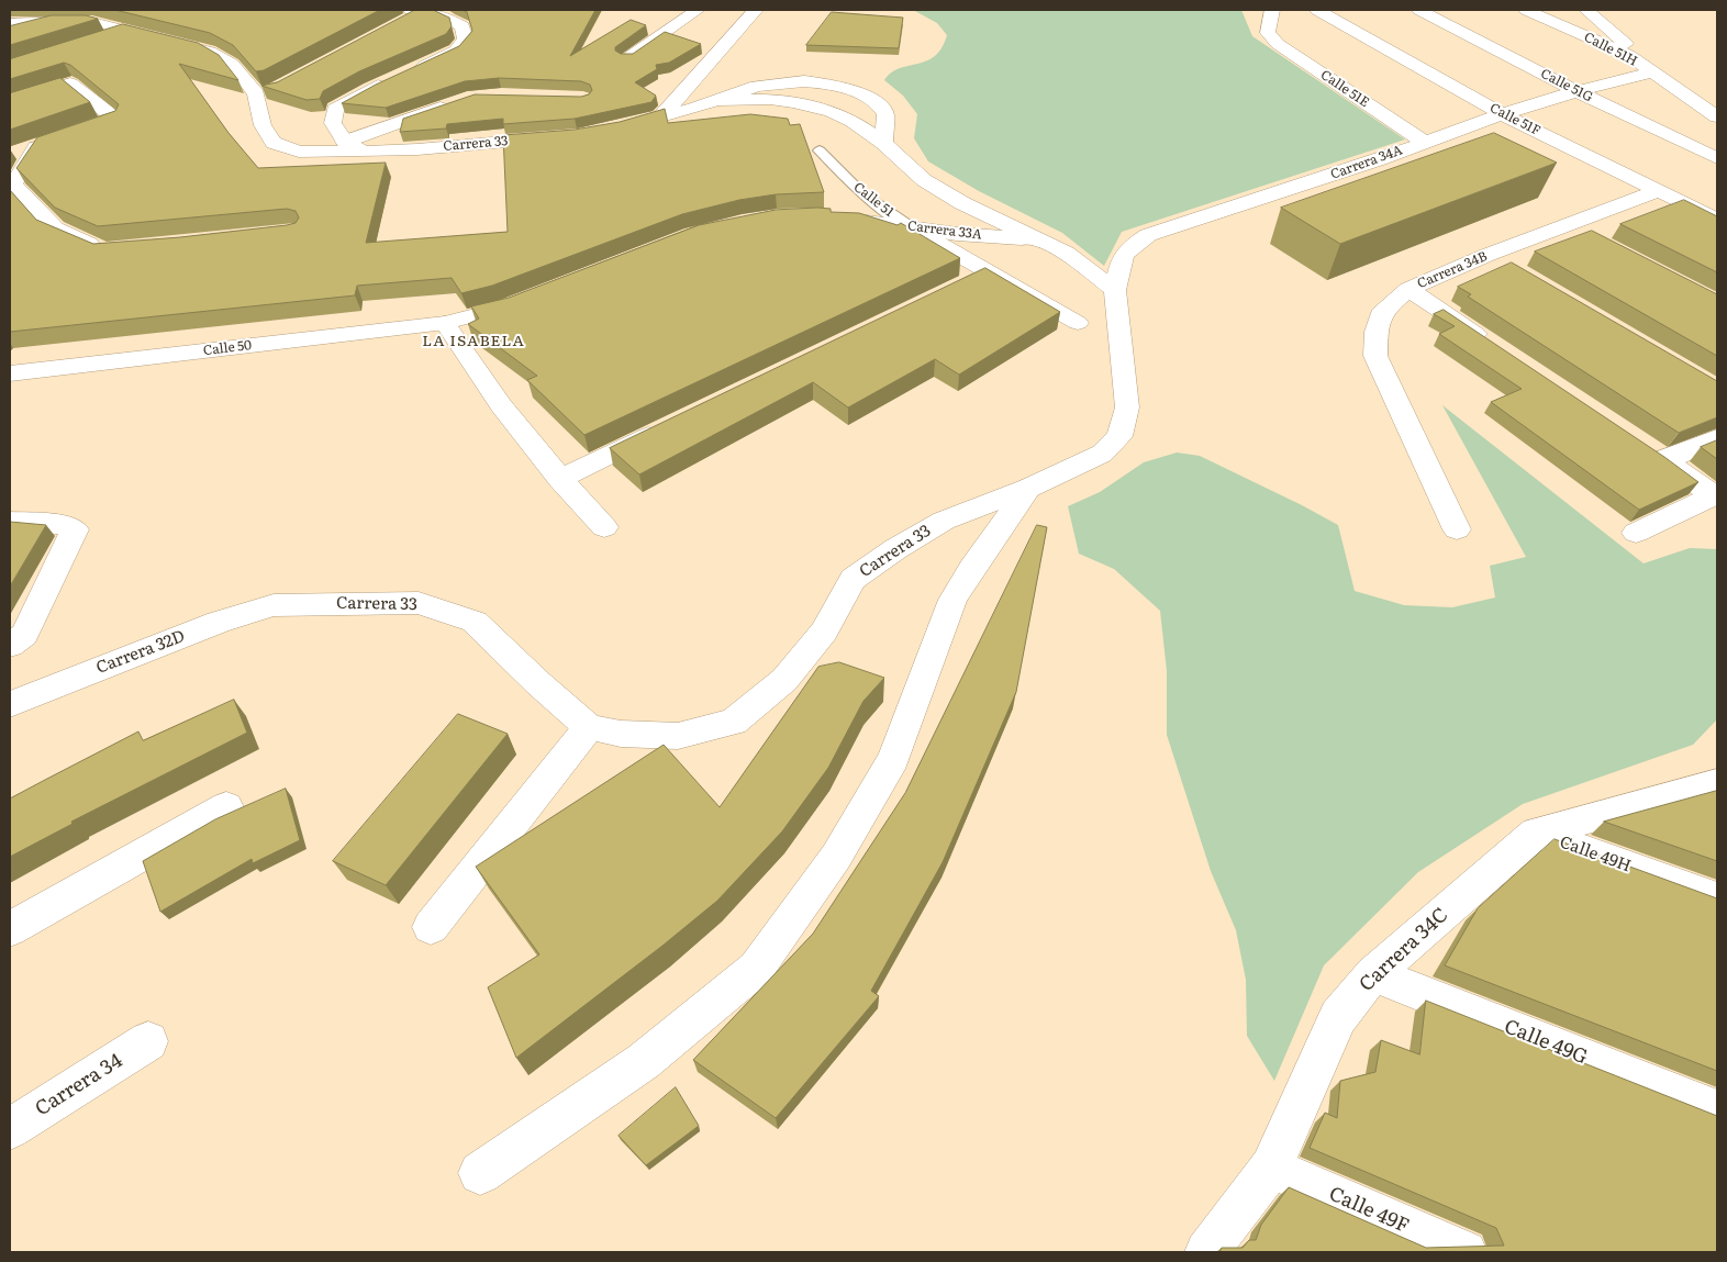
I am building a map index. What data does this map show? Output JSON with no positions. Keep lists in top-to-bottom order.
{
  "streets": {
    "street": [
      "Calle 51H",
      "Calle 51G",
      "Calle 51E",
      "Calle 51F",
      "Carrera 33",
      "Carrera 34A",
      "Calle 51",
      "Carrera 33A",
      "Carrera 34B",
      "Calle 50",
      "Carrera 32D",
      "Calle 49H",
      "Carrera 34C",
      "Calle 49G",
      "Carrera 34",
      "Calle 49F"
    ]
  },
  "crossings": [
    ["Calle 51H", "Carrera 34A"],
    ["Calle 51G", "Carrera 34A"],
    ["Calle 51E", "Carrera 34A"],
    ["Calle 51F", "Carrera 34A"],
    ["Calle 51F", "Carrera 34B"],
    ["Carrera 33", "Carrera 34A"],
    ["Carrera 33", "Carrera 32D"],
    ["Calle 51", "Carrera 33A"],
    ["Calle 49H", "Carrera 34C"],
    ["Carrera 34C", "Calle 49G"],
    ["Carrera 34C", "Calle 49F"]
  ],
  "districts": ["LA ISABELA"]
}
